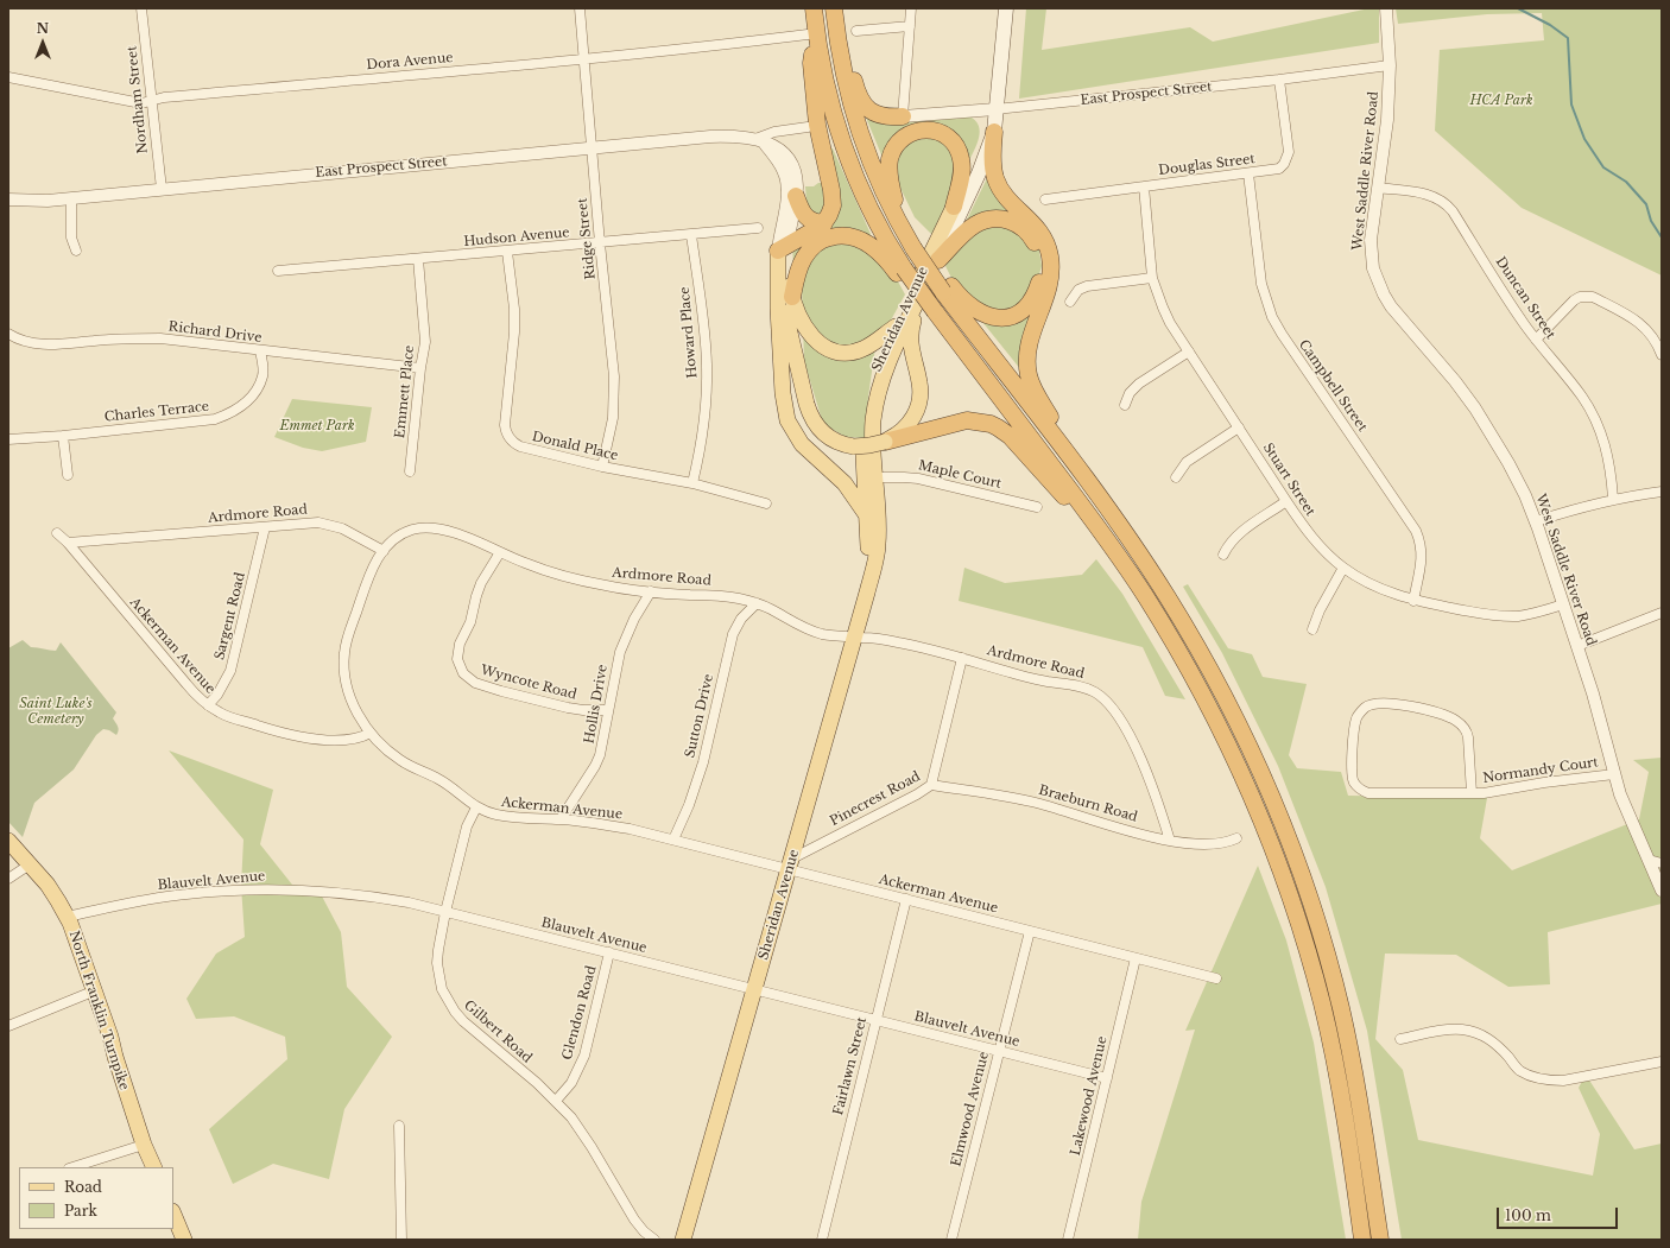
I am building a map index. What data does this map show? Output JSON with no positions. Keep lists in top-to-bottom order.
{
  "streets": {
    "main road": ["East Prospect Street", "Sheridan Avenue", "North Franklin Turnpike"],
    "street": [
      "Dora Avenue",
      "Nordham Street",
      "Douglas Street",
      "West Saddle River Road",
      "Hudson Avenue",
      "Ridge Street",
      "Duncan Street",
      "Richard Drive",
      "Howard Place",
      "Campbell Street",
      "Emmett Place",
      "Charles Terrace",
      "Donald Place",
      "Maple Court",
      "Stuart Street",
      "Ardmore Road",
      "Sargent Road",
      "Ackerman Avenue",
      "Wyncote Road",
      "Hollis Drive",
      "Sutton Drive",
      "Normandy Court",
      "Pinecrest Road",
      "Braeburn Road",
      "Blauvelt Avenue",
      "Glendon Road",
      "Gilbert Road",
      "Fairlawn Street",
      "Lakewood Avenue",
      "Elmwood Avenue"
    ]
  },
  "crossings": [
    ["Dora Avenue", "Nordham Street"],
    ["Dora Avenue", "Ridge Street"],
    ["East Prospect Street", "Nordham Street"],
    ["East Prospect Street", "Douglas Street"],
    ["East Prospect Street", "West Saddle River Road"],
    ["East Prospect Street", "Ridge Street"],
    ["East Prospect Street", "Sheridan Avenue"],
    ["Douglas Street", "Campbell Street"],
    ["Douglas Street", "Stuart Street"],
    ["West Saddle River Road", "Duncan Street"],
    ["West Saddle River Road", "Stuart Street"],
    ["West Saddle River Road", "Normandy Court"],
    ["Hudson Avenue", "Ridge Street"],
    ["Hudson Avenue", "Howard Place"],
    ["Hudson Avenue", "Emmett Place"],
    ["Hudson Avenue", "Donald Place"],
    ["Ridge Street", "Donald Place"],
    ["Sheridan Avenue", "Maple Court"],
    ["Sheridan Avenue", "Ardmore Road"],
    ["Sheridan Avenue", "Ackerman Avenue"],
    ["Sheridan Avenue", "Pinecrest Road"],
    ["Sheridan Avenue", "Blauvelt Avenue"],
    ["Richard Drive", "Emmett Place"],
    ["Richard Drive", "Charles Terrace"],
    ["Howard Place", "Donald Place"],
    ["Campbell Street", "Stuart Street"],
    ["Ardmore Road", "Sargent Road"],
    ["Ardmore Road", "Ackerman Avenue"],
    ["Ardmore Road", "Wyncote Road"],
    ["Ardmore Road", "Hollis Drive"],
    ["Ardmore Road", "Sutton Drive"],
    ["Ardmore Road", "Pinecrest Road"],
    ["Ardmore Road", "Braeburn Road"],
    ["Sargent Road", "Ackerman Avenue"],
    ["Ackerman Avenue", "Hollis Drive"],
    ["Ackerman Avenue", "Sutton Drive"],
    ["Ackerman Avenue", "Pinecrest Road"],
    ["Ackerman Avenue", "Gilbert Road"],
    ["Ackerman Avenue", "Fairlawn Street"],
    ["Ackerman Avenue", "Lakewood Avenue"],
    ["Ackerman Avenue", "Elmwood Avenue"],
    ["Wyncote Road", "Hollis Drive"],
    ["Pinecrest Road", "Braeburn Road"],
    ["Blauvelt Avenue", "North Franklin Turnpike"],
    ["Blauvelt Avenue", "Glendon Road"],
    ["Blauvelt Avenue", "Gilbert Road"],
    ["Blauvelt Avenue", "Fairlawn Street"],
    ["Blauvelt Avenue", "Lakewood Avenue"],
    ["Blauvelt Avenue", "Elmwood Avenue"],
    ["Glendon Road", "Gilbert Road"]
  ],
  "parks": ["HCA Park", "Emmet Park", "Saint Luke's Cemetery"],
  "legend": ["Road", "Park"],
  "scale_bar": "100 m",
  "north": "top"
}
